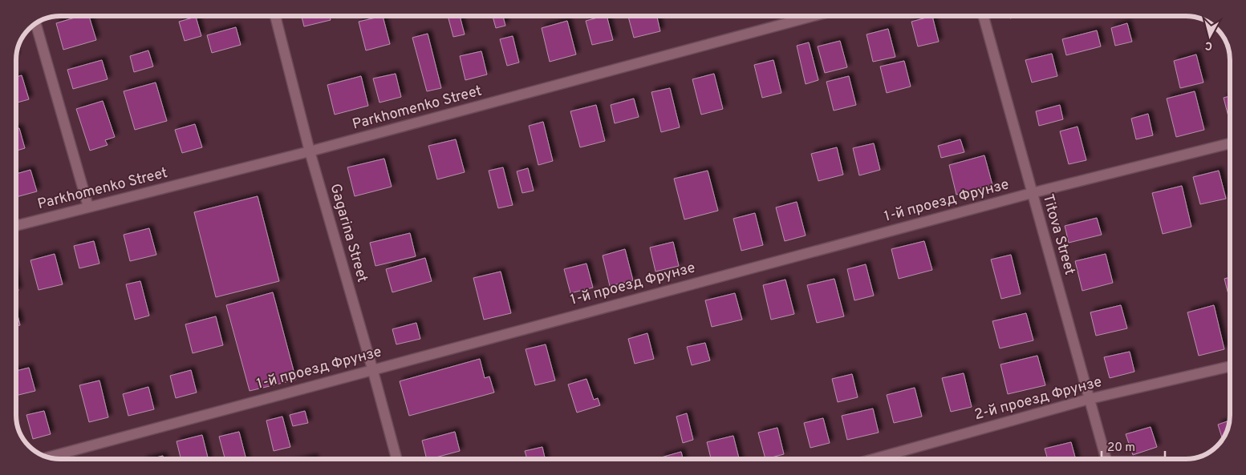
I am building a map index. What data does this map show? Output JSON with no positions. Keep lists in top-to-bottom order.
{
  "streets": {
    "street": [
      "Parkhomenko Street",
      "1-й проезд Фрунзе",
      "Gagarina Street",
      "Titova Street",
      "2-й проезд Фрунзе"
    ]
  },
  "crossings": [
    ["Parkhomenko Street", "Gagarina Street"],
    ["1-й проезд Фрунзе", "Gagarina Street"],
    ["1-й проезд Фрунзе", "Titova Street"],
    ["Titova Street", "2-й проезд Фрунзе"]
  ],
  "scale_bar": "20 m",
  "north": "bottom"
}
